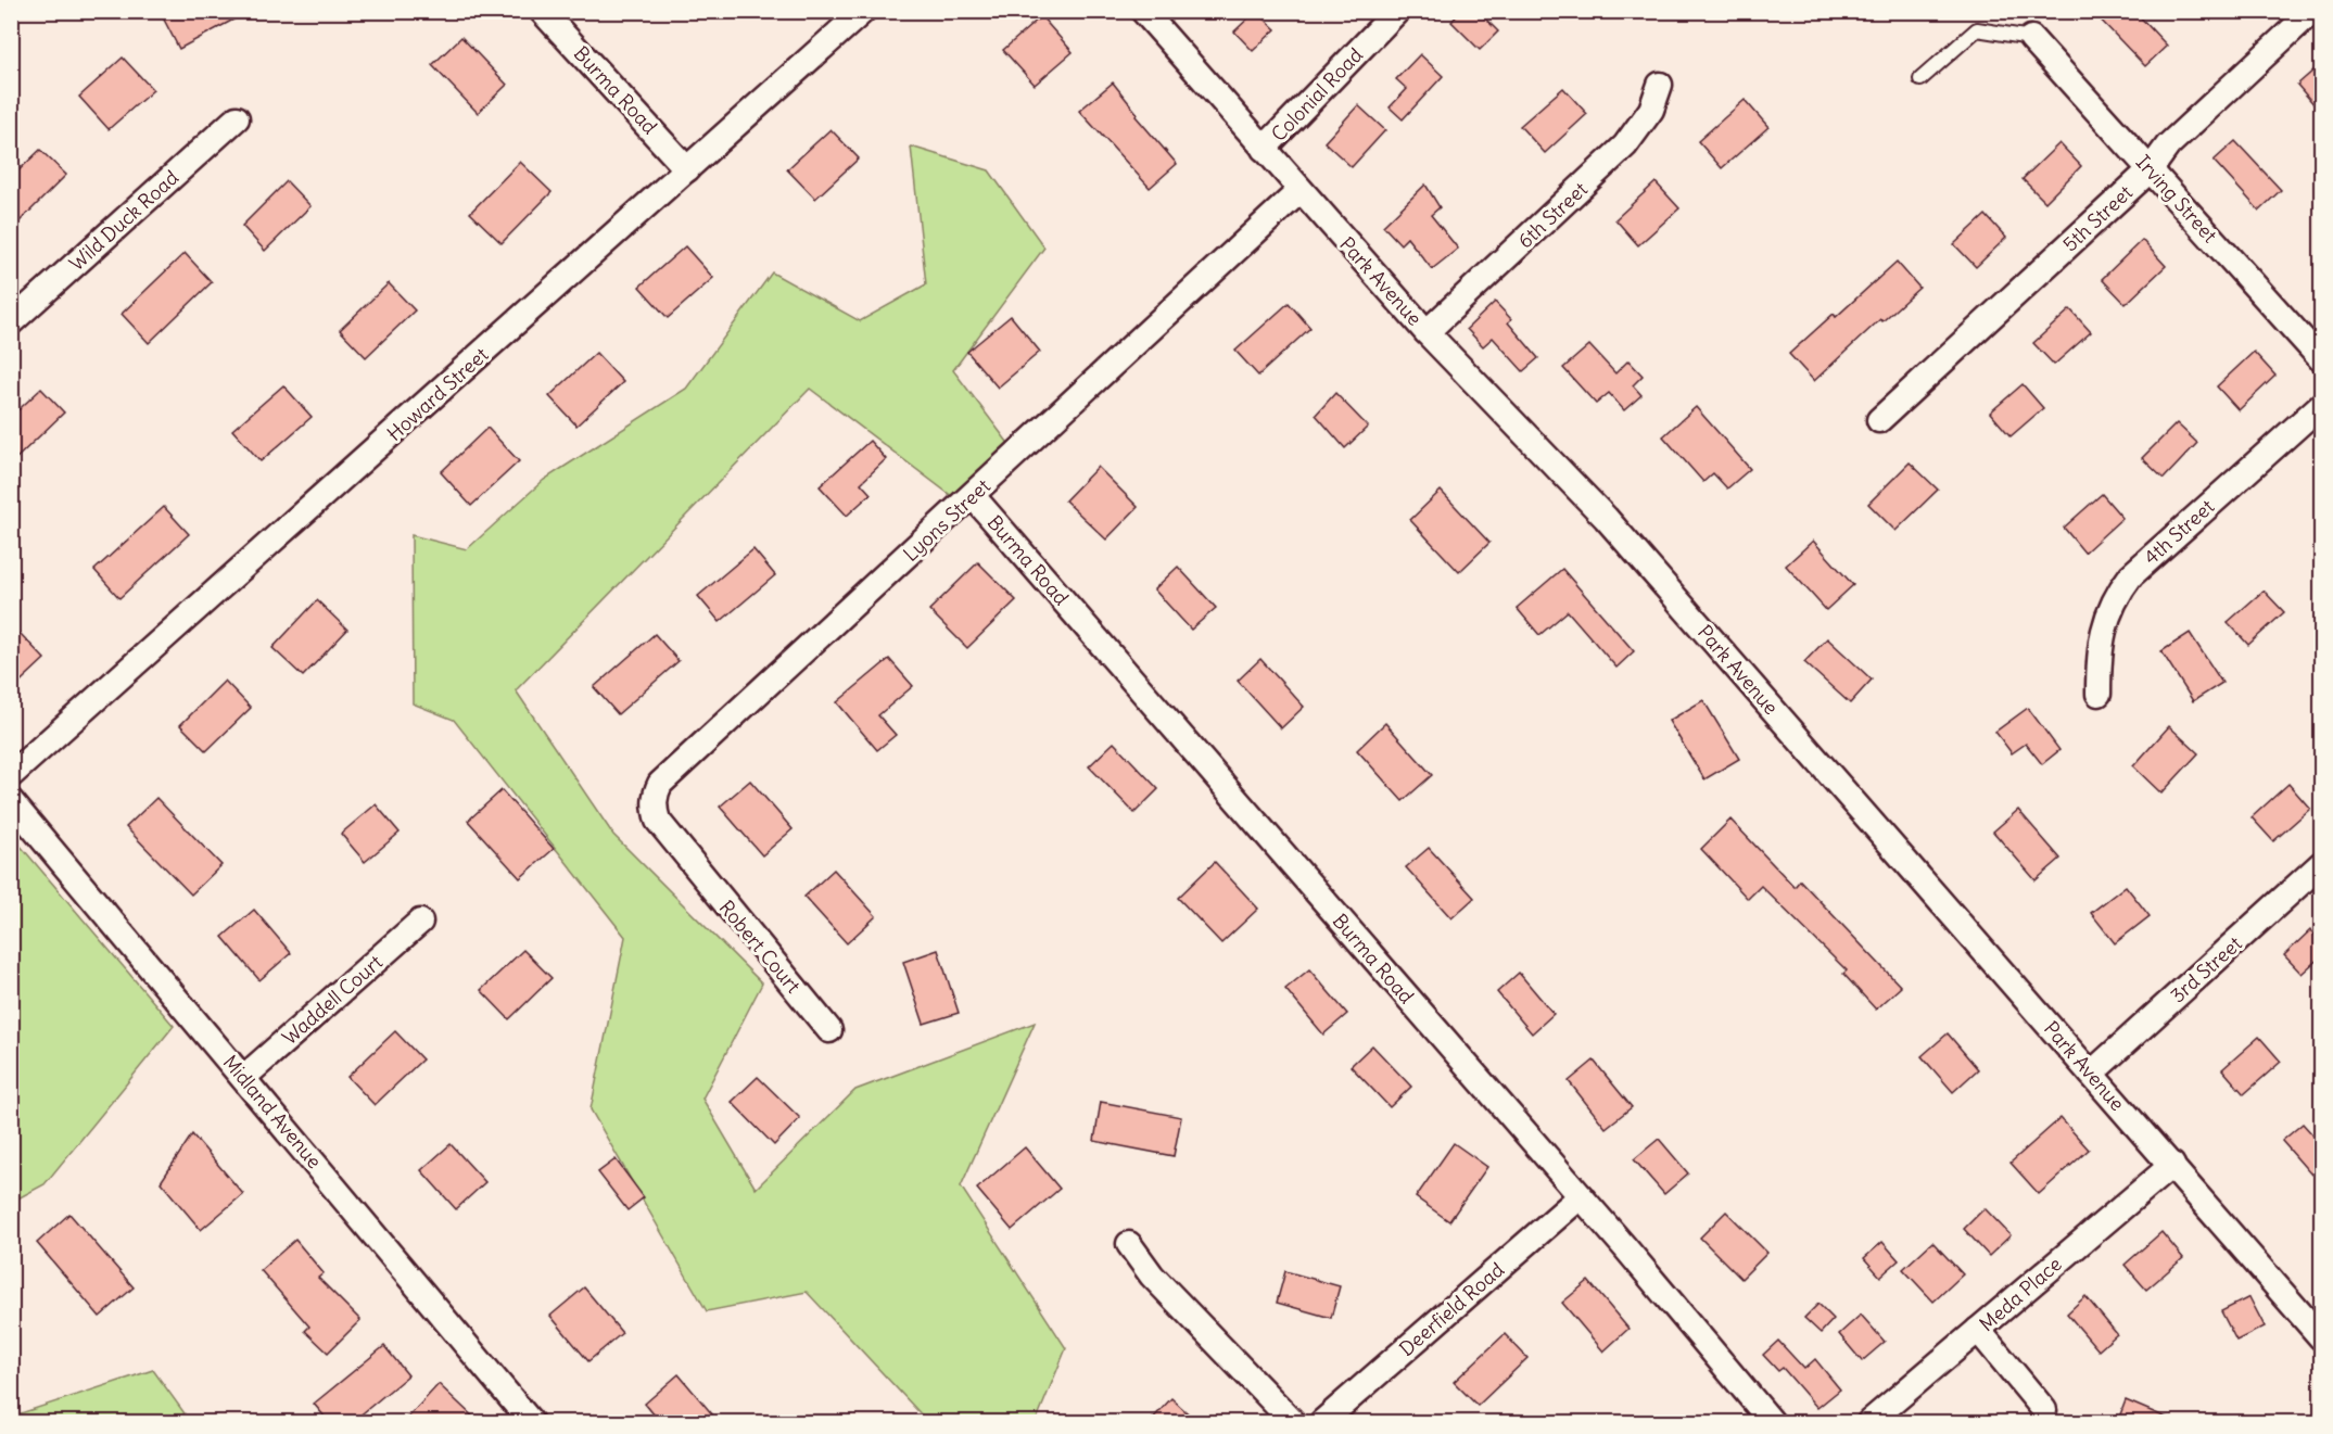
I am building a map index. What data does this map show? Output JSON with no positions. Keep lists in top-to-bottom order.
{
  "streets": {
    "street": [
      "Burma Road",
      "Colonial Road",
      "Irving Street",
      "6th Street",
      "5th Street",
      "Wild Duck Road",
      "Park Avenue",
      "Howard Street",
      "Lyons Street",
      "4th Street",
      "Robert Court",
      "3rd Street",
      "Waddell Court",
      "Midland Avenue",
      "Meda Place",
      "Deerfield Road"
    ]
  },
  "crossings": [
    ["Burma Road", "Howard Street"],
    ["Burma Road", "Lyons Street"],
    ["Burma Road", "Deerfield Road"],
    ["Colonial Road", "Park Avenue"],
    ["Irving Street", "5th Street"],
    ["6th Street", "Park Avenue"],
    ["Park Avenue", "Lyons Street"],
    ["Park Avenue", "3rd Street"],
    ["Park Avenue", "Meda Place"],
    ["Lyons Street", "Robert Court"],
    ["Waddell Court", "Midland Avenue"]
  ]
}
